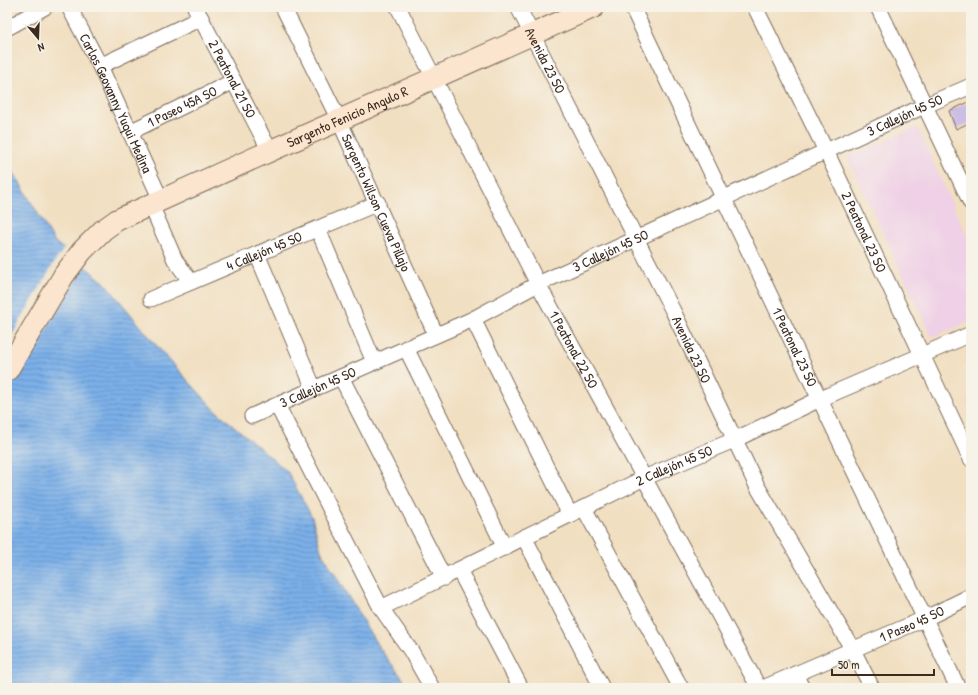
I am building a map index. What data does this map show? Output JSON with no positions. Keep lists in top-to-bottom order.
{
  "streets": {
    "street": [
      "Avenida 23 SO",
      "2 Peatonal 21 SO",
      "Carlos Geovanny Yuqui Medina",
      "1 Paseo 45A SO",
      "3 Callejón 45 SO",
      "Sargento Fenicio Angulo R",
      "Sargento Wilson Cueva Pillajo",
      "2 Peatonal 23 SO",
      "4 Callejón 45 SO",
      "1 Peatonal 23 SO",
      "1 Peatonal 22 SO",
      "2 Callejón 45 SO",
      "1 Paseo 45 SO"
    ]
  },
  "crossings": [
    ["Avenida 23 SO", "3 Callejón 45 SO"],
    ["Avenida 23 SO", "Sargento Fenicio Angulo R"],
    ["Avenida 23 SO", "2 Callejón 45 SO"],
    ["Avenida 23 SO", "1 Paseo 45 SO"],
    ["2 Peatonal 21 SO", "1 Paseo 45A SO"],
    ["2 Peatonal 21 SO", "Sargento Fenicio Angulo R"],
    ["Carlos Geovanny Yuqui Medina", "1 Paseo 45A SO"],
    ["Carlos Geovanny Yuqui Medina", "Sargento Fenicio Angulo R"],
    ["Carlos Geovanny Yuqui Medina", "4 Callejón 45 SO"],
    ["3 Callejón 45 SO", "Sargento Wilson Cueva Pillajo"],
    ["3 Callejón 45 SO", "2 Peatonal 23 SO"],
    ["3 Callejón 45 SO", "1 Peatonal 23 SO"],
    ["3 Callejón 45 SO", "1 Peatonal 22 SO"],
    ["Sargento Fenicio Angulo R", "Sargento Wilson Cueva Pillajo"],
    ["Sargento Fenicio Angulo R", "1 Peatonal 22 SO"],
    ["Sargento Wilson Cueva Pillajo", "4 Callejón 45 SO"],
    ["2 Peatonal 23 SO", "2 Callejón 45 SO"],
    ["1 Peatonal 23 SO", "2 Callejón 45 SO"],
    ["1 Peatonal 23 SO", "1 Paseo 45 SO"],
    ["1 Peatonal 22 SO", "2 Callejón 45 SO"]
  ],
  "scale_bar": "50 m",
  "north": "bottom"
}
